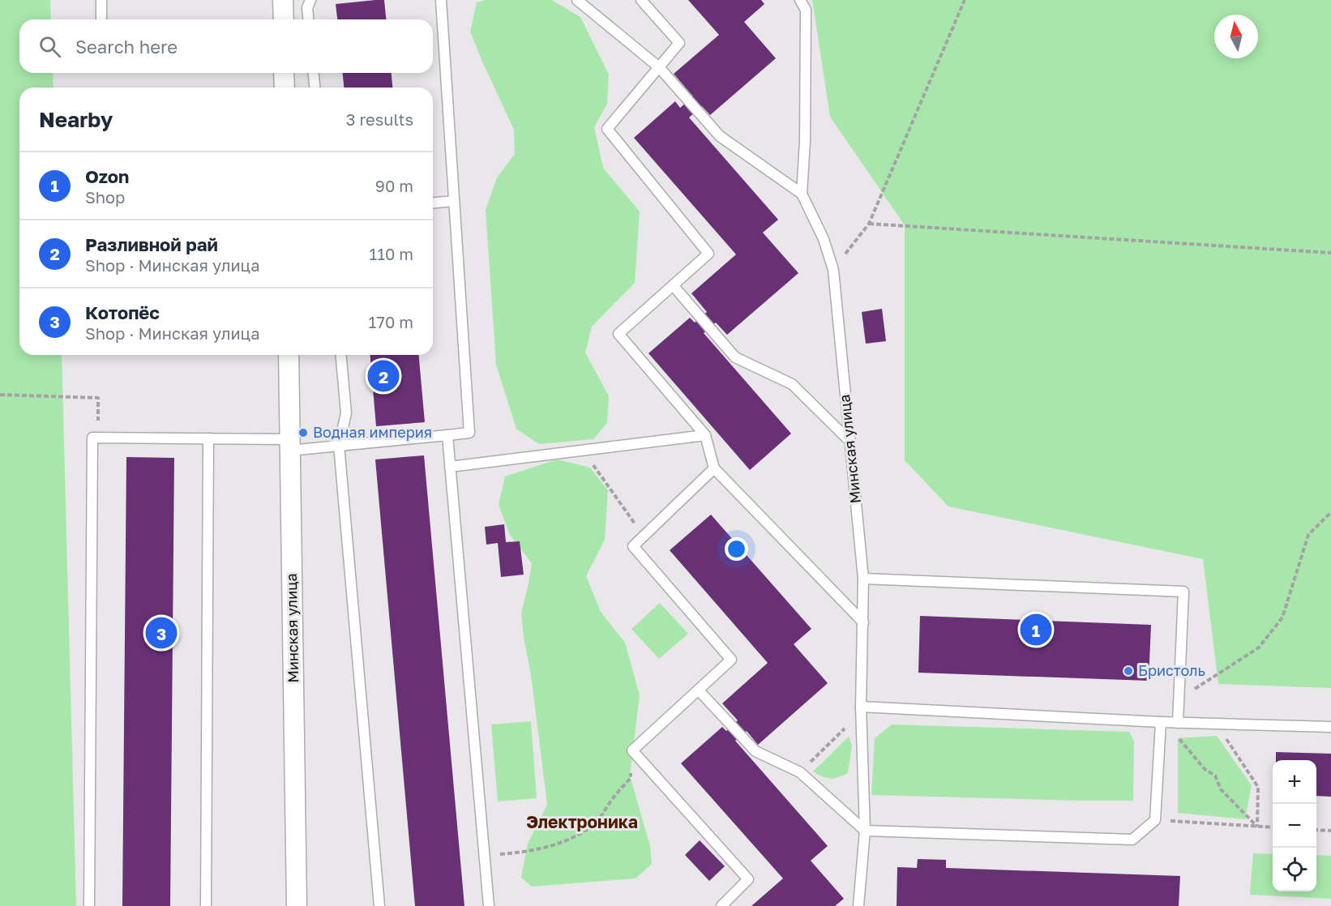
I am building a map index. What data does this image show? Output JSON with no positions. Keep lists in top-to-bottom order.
{
  "streets": {
    "street": ["Минская улица"]
  },
  "districts": ["Электроника"],
  "places": ["Водная империя", "Бристоль"],
  "north": "top",
  "page": {
    "search": "Search here",
    "heading": ["Nearby", "3 results"],
    "list": [
      {
        "mark": "1",
        "name": "Ozon",
        "note": "Shop",
        "value": "90 m"
      },
      {
        "mark": "2",
        "name": "Разливной рай",
        "note": "Shop · Минская улица",
        "value": "110 m"
      },
      {
        "mark": "3",
        "name": "Котопёс",
        "note": "Shop · Минская улица",
        "value": "170 m"
      }
    ],
    "pins": ["2", "1", "3"],
    "map_buttons": ["+", "−"]
  }
}
